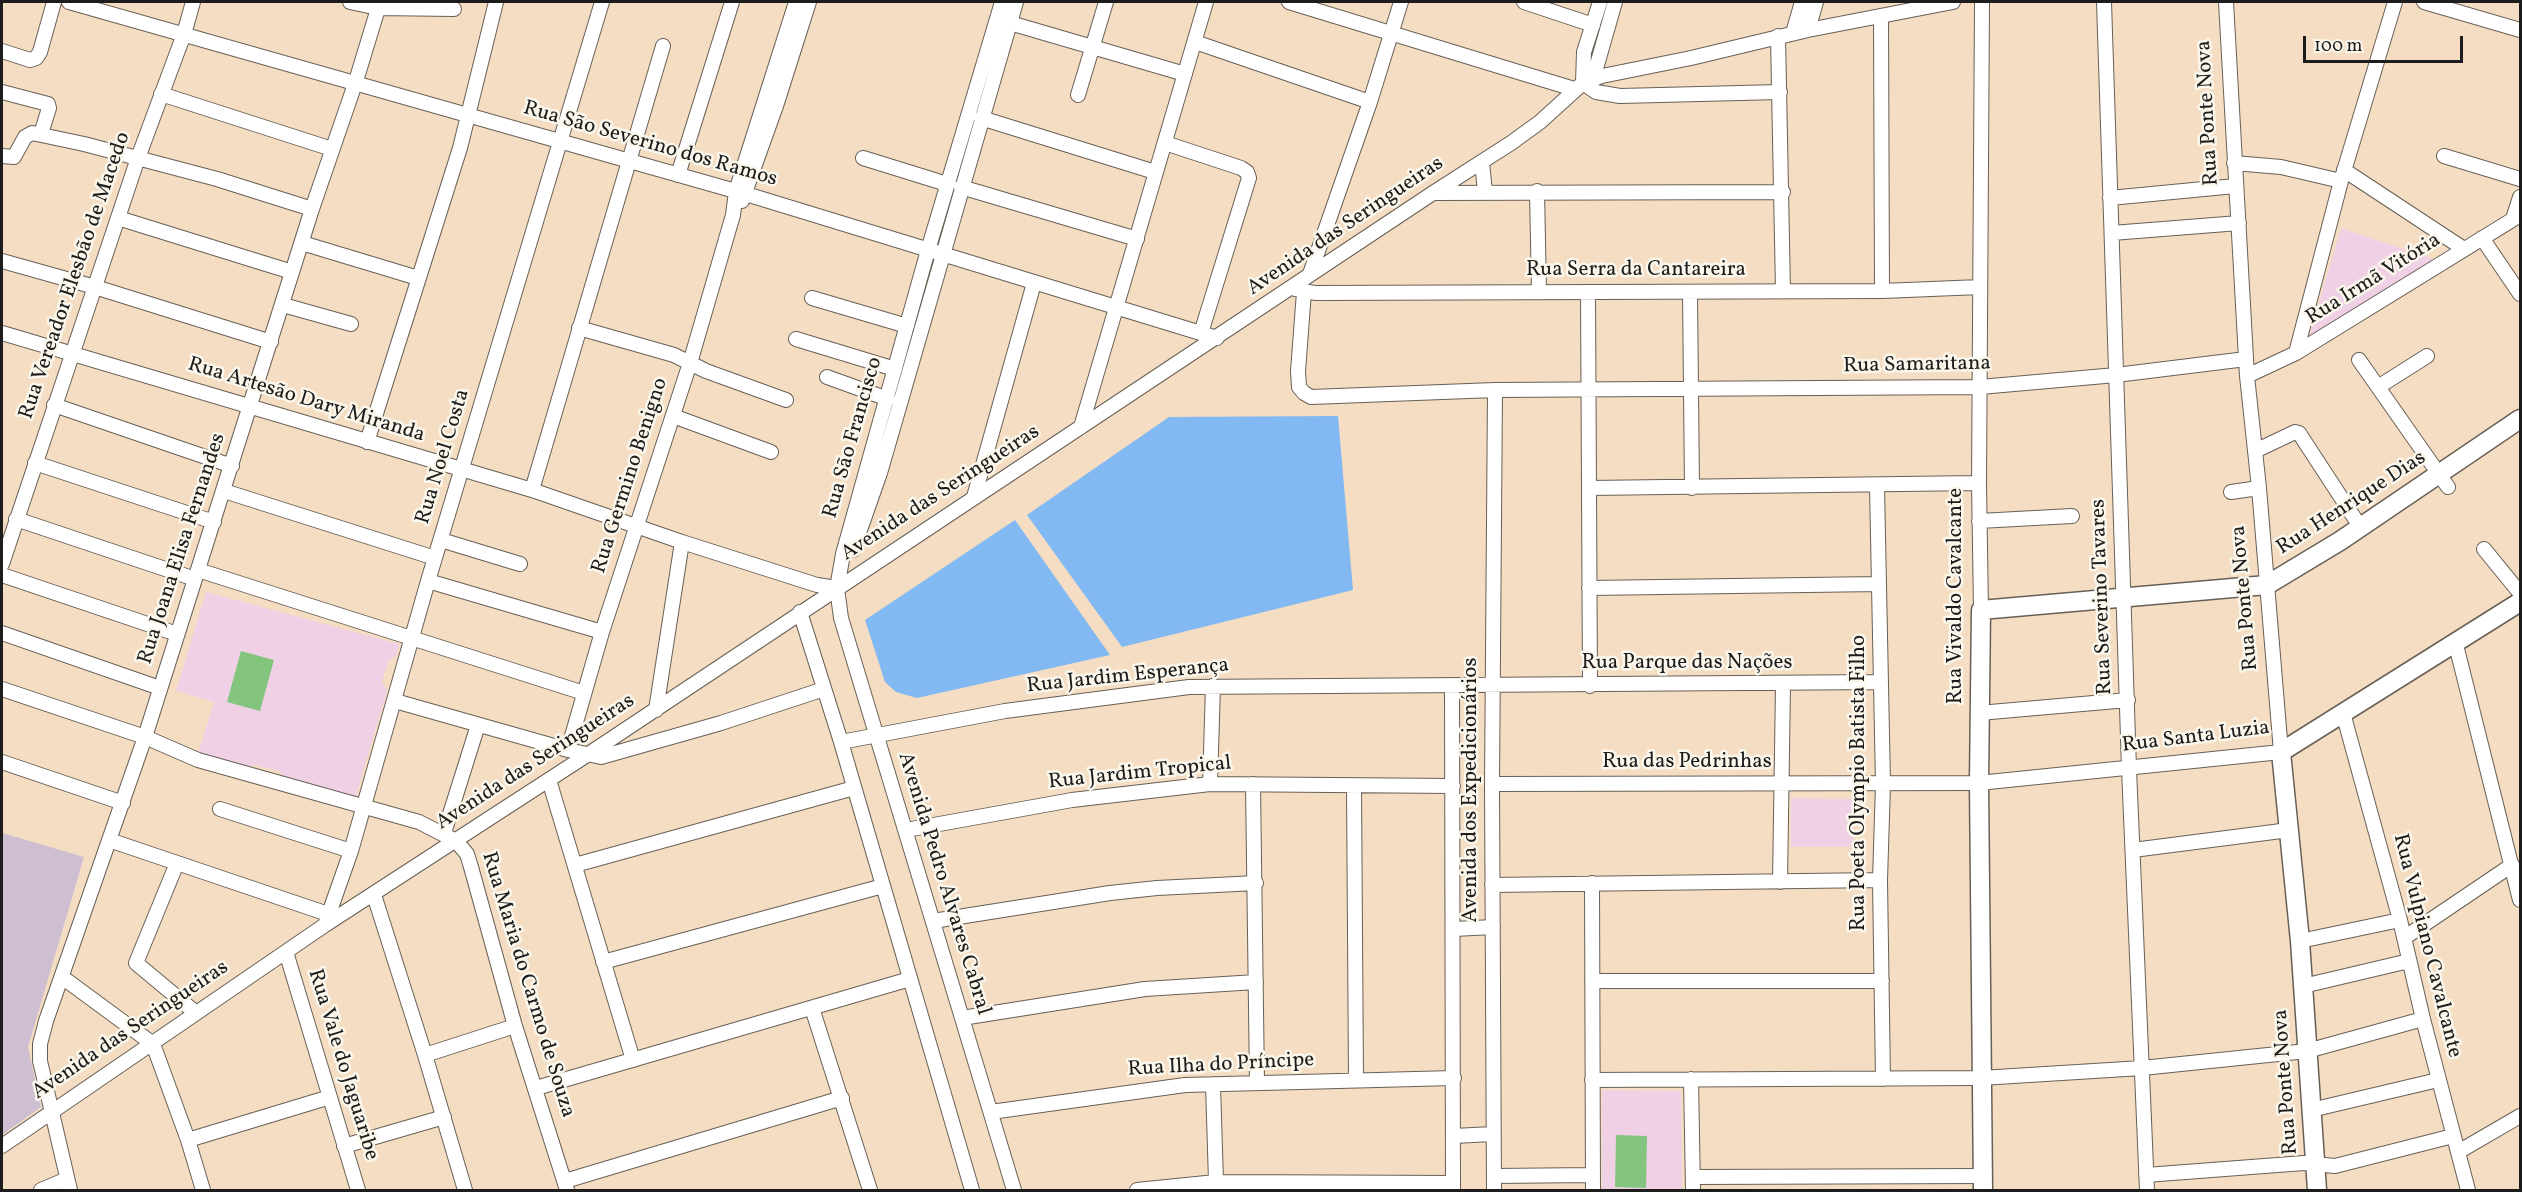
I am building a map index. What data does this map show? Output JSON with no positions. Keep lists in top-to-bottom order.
{
  "streets": {
    "main road": [
      "Rua Ponte Nova",
      "Rua Henrique Dias",
      "Rua Vivaldo Cavalcante",
      "Rua Santa Luzia"
    ],
    "street": [
      "Rua São Severino dos Ramos",
      "Avenida das Seringueiras",
      "Rua Serra da Cantareira",
      "Rua Vereador Elesbão de Macedo",
      "Rua Irmã Vitória",
      "Rua Samaritana",
      "Rua Artesão Dary Miranda",
      "Rua São Francisco",
      "Rua Noel Costa",
      "Rua Germino Benigno",
      "Rua Joana Elisa Fernandes",
      "Rua Severino Tavares",
      "Rua Parque das Nações",
      "Rua Jardim Esperança",
      "Rua das Pedrinhas",
      "Rua Jardim Tropical",
      "Rua Poeta Olympio Batista Filho",
      "Avenida dos Expedicionários",
      "Avenida Pedro Alvares Cabral",
      "Rua Vulpiano Cavalcante",
      "Rua Maria do Carmo de Souza",
      "Rua Vale do Jaguaribe",
      "Rua Ilha do Príncipe"
    ]
  },
  "crossings": [
    ["Rua Ponte Nova", "Rua Irmã Vitória"],
    ["Rua Ponte Nova", "Rua Samaritana"],
    ["Rua Ponte Nova", "Rua Henrique Dias"],
    ["Rua Ponte Nova", "Rua Santa Luzia"],
    ["Rua São Severino dos Ramos", "Avenida das Seringueiras"],
    ["Rua São Severino dos Ramos", "Rua Vereador Elesbão de Macedo"],
    ["Rua São Severino dos Ramos", "Rua São Francisco"],
    ["Rua São Severino dos Ramos", "Rua Noel Costa"],
    ["Rua São Severino dos Ramos", "Rua Germino Benigno"],
    ["Rua São Severino dos Ramos", "Rua Joana Elisa Fernandes"],
    ["Avenida das Seringueiras", "Rua Serra da Cantareira"],
    ["Avenida das Seringueiras", "Rua Samaritana"],
    ["Avenida das Seringueiras", "Rua Artesão Dary Miranda"],
    ["Avenida das Seringueiras", "Rua São Francisco"],
    ["Avenida das Seringueiras", "Rua Noel Costa"],
    ["Avenida das Seringueiras", "Rua Joana Elisa Fernandes"],
    ["Avenida das Seringueiras", "Avenida Pedro Alvares Cabral"],
    ["Avenida das Seringueiras", "Rua Maria do Carmo de Souza"],
    ["Avenida das Seringueiras", "Rua Vale do Jaguaribe"],
    ["Rua Serra da Cantareira", "Rua Samaritana"],
    ["Rua Serra da Cantareira", "Rua Vivaldo Cavalcante"],
    ["Rua Vereador Elesbão de Macedo", "Rua Artesão Dary Miranda"],
    ["Rua Samaritana", "Rua Vivaldo Cavalcante"],
    ["Rua Samaritana", "Rua Severino Tavares"],
    ["Rua Samaritana", "Avenida dos Expedicionários"],
    ["Rua Artesão Dary Miranda", "Rua São Francisco"],
    ["Rua Artesão Dary Miranda", "Rua Noel Costa"],
    ["Rua Artesão Dary Miranda", "Rua Germino Benigno"],
    ["Rua Artesão Dary Miranda", "Rua Joana Elisa Fernandes"],
    ["Rua Artesão Dary Miranda", "Avenida Pedro Alvares Cabral"],
    ["Rua São Francisco", "Avenida Pedro Alvares Cabral"],
    ["Rua Henrique Dias", "Rua Vivaldo Cavalcante"],
    ["Rua Henrique Dias", "Rua Severino Tavares"],
    ["Rua Vivaldo Cavalcante", "Rua Santa Luzia"],
    ["Rua Severino Tavares", "Rua Santa Luzia"],
    ["Rua Parque das Nações", "Rua Jardim Esperança"],
    ["Rua Parque das Nações", "Rua Poeta Olympio Batista Filho"],
    ["Rua Parque das Nações", "Avenida dos Expedicionários"],
    ["Rua Jardim Esperança", "Avenida dos Expedicionários"],
    ["Rua Jardim Esperança", "Avenida Pedro Alvares Cabral"],
    ["Rua Santa Luzia", "Rua das Pedrinhas"],
    ["Rua Santa Luzia", "Rua Poeta Olympio Batista Filho"],
    ["Rua Santa Luzia", "Rua Vulpiano Cavalcante"],
    ["Rua das Pedrinhas", "Rua Poeta Olympio Batista Filho"],
    ["Rua das Pedrinhas", "Avenida dos Expedicionários"],
    ["Rua Jardim Tropical", "Avenida dos Expedicionários"],
    ["Rua Jardim Tropical", "Avenida Pedro Alvares Cabral"],
    ["Avenida dos Expedicionários", "Rua Ilha do Príncipe"],
    ["Avenida Pedro Alvares Cabral", "Rua Ilha do Príncipe"]
  ],
  "scale_bar": "100 m"
}
